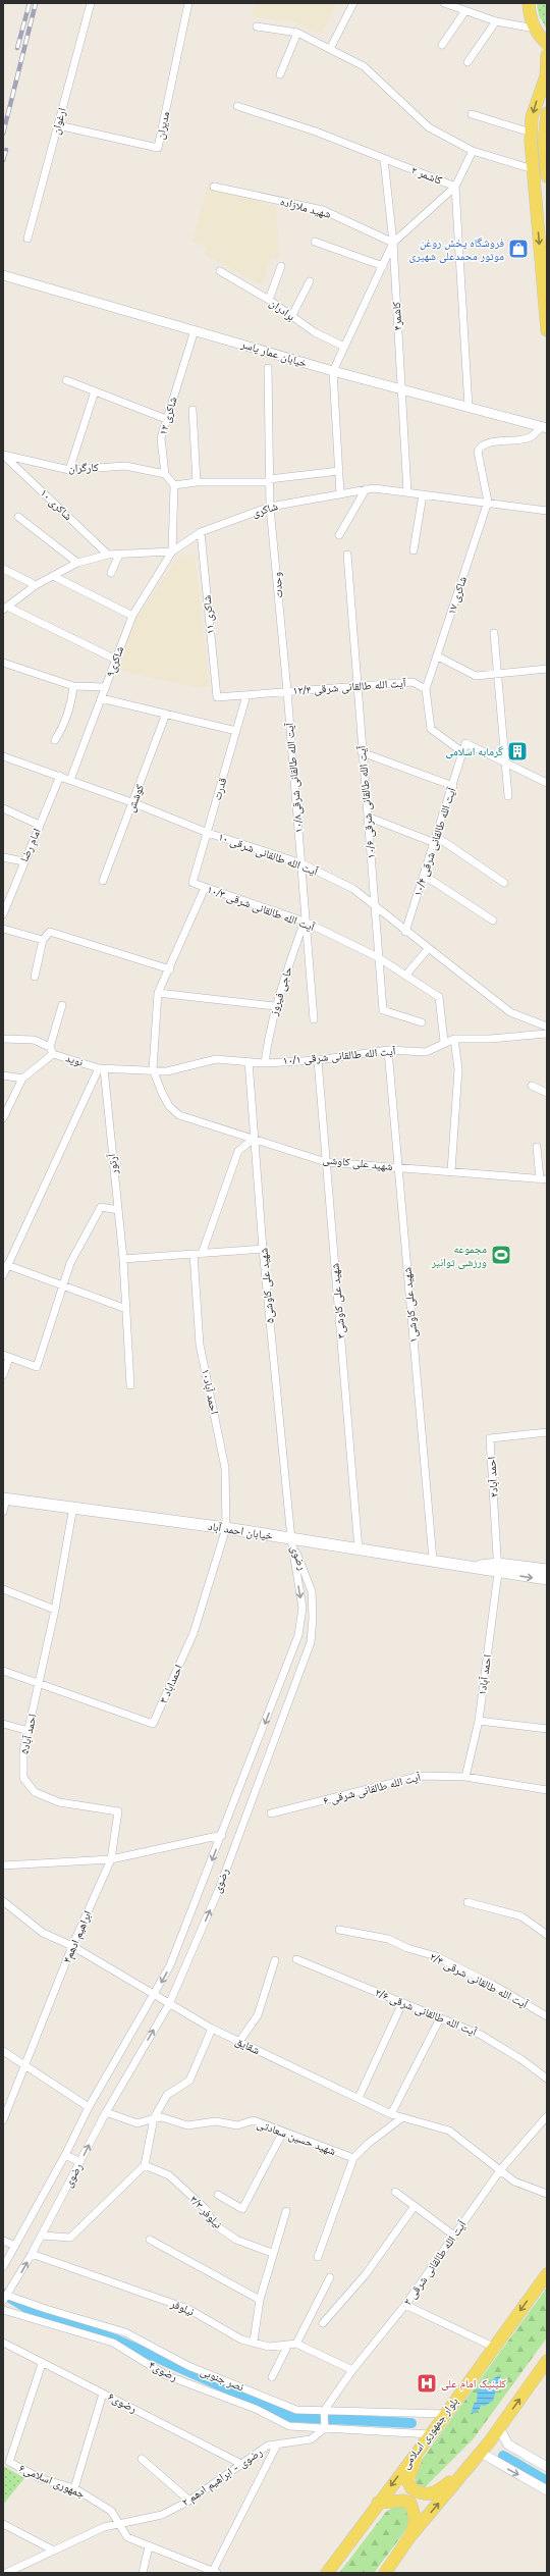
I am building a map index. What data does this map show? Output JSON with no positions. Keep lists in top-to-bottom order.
{
  "streets": {
    "main road": ["خیابان احمد آباد", "بلوار جمهوری اسلامی"],
    "street": [
      "ارغوان",
      "مدیران",
      "کاشمر ۲",
      "شهید ملازاده",
      "برادران",
      "کاشمر۴",
      "خیابان عمار یاسر",
      "شاکری ۱۲",
      "کارگران",
      "شاکری ۱۰",
      "شاکری",
      "وحدت",
      "شاکری ۱۷",
      "شاکری ۱۱",
      "شاکری۹",
      "آیت الله طالقانی شرقی ۱۲/۴",
      "آیت الله طالقانی شرقی۱۰/۸",
      "قدرت",
      "کوشش",
      "آیت الله طالقانی شرقی ۱۰/۶",
      "آیت الله طالقانی شرقی ۱۰/۴",
      "امام رضا",
      "آیت الله طالقانی شرقی ۱۰",
      "آیت الله طالقانی شرقی ۱۰/۳",
      "حاجی فیروز",
      "آیت الله طالقانی شرقی ۱۰/۱",
      "نوید",
      "شهید علی کاوشی",
      "آرتور",
      "شهید علی کاوشی۵",
      "شهید علی کاوشی۳",
      "شهید علی کاوشی۱",
      "احمد آباد۱۰",
      "احمد آباد۲",
      "رضوی",
      "احمد آباد۱",
      "احمداباد ۳",
      "احمد آباد۵",
      "آیت الله طالقانی شرقی ۶",
      "ابراهیم ادهم۴",
      "آیت الله طالقانی شرقی ۲/۴",
      "آیت الله طالقانی شرقی ۲/۶",
      "شقایق",
      "شهید حسین سعادتی",
      "نیلوفر ۳/۳",
      "آیت الله طالقانی شرقی ۲",
      "نیلوفر",
      "رضوی۴",
      "نصر جنوبی",
      "رضوی۶",
      "رضوی - ابراهیم ادهم ۲",
      "جمهوری اسلامی۶"
    ]
  },
  "crossings": [
    ["ارغوان", "مدیران"],
    ["کاشمر ۲", "کاشمر۴"],
    ["کاشمر ۲", "خیابان عمار یاسر"],
    ["شهید ملازاده", "کاشمر۴"],
    ["کاشمر۴", "خیابان عمار یاسر"],
    ["کاشمر۴", "شاکری"],
    ["خیابان عمار یاسر", "شاکری ۱۲"],
    ["شاکری ۱۲", "کارگران"],
    ["کارگران", "شاکری ۱۰"],
    ["شاکری ۱۰", "شاکری"],
    ["شاکری", "وحدت"],
    ["شاکری", "شاکری ۱۷"],
    ["شاکری", "شاکری ۱۱"],
    ["شاکری", "شاکری۹"],
    ["وحدت", "آیت الله طالقانی شرقی ۱۲/۴"],
    ["وحدت", "آیت الله طالقانی شرقی۱۰/۸"],
    ["شاکری ۱۷", "آیت الله طالقانی شرقی ۱۲/۴"],
    ["شاکری ۱۱", "آیت الله طالقانی شرقی ۱۲/۴"],
    ["شاکری۹", "آیت الله طالقانی شرقی ۱۰"],
    ["آیت الله طالقانی شرقی ۱۲/۴", "آیت الله طالقانی شرقی۱۰/۸"],
    ["آیت الله طالقانی شرقی ۱۲/۴", "قدرت"],
    ["آیت الله طالقانی شرقی ۱۲/۴", "آیت الله طالقانی شرقی ۱۰/۶"],
    ["آیت الله طالقانی شرقی۱۰/۸", "آیت الله طالقانی شرقی ۱۰"],
    ["آیت الله طالقانی شرقی۱۰/۸", "آیت الله طالقانی شرقی ۱۰/۳"],
    ["آیت الله طالقانی شرقی۱۰/۸", "حاجی فیروز"],
    ["قدرت", "آیت الله طالقانی شرقی ۱۰"],
    ["قدرت", "آیت الله طالقانی شرقی ۱۰/۳"],
    ["کوشش", "آیت الله طالقانی شرقی ۱۰"],
    ["آیت الله طالقانی شرقی ۱۰/۶", "آیت الله طالقانی شرقی ۱۰"],
    ["آیت الله طالقانی شرقی ۱۰/۶", "آیت الله طالقانی شرقی ۱۰/۳"],
    ["آیت الله طالقانی شرقی ۱۰/۴", "آیت الله طالقانی شرقی ۱۰"],
    ["امام رضا", "آیت الله طالقانی شرقی ۱۰"],
    ["آیت الله طالقانی شرقی ۱۰/۳", "حاجی فیروز"],
    ["آیت الله طالقانی شرقی ۱۰/۳", "آیت الله طالقانی شرقی ۱۰/۱"],
    ["حاجی فیروز", "آیت الله طالقانی شرقی ۱۰/۱"],
    ["آیت الله طالقانی شرقی ۱۰/۱", "نوید"],
    ["آیت الله طالقانی شرقی ۱۰/۱", "شهید علی کاوشی"],
    ["آیت الله طالقانی شرقی ۱۰/۱", "شهید علی کاوشی۵"],
    ["آیت الله طالقانی شرقی ۱۰/۱", "شهید علی کاوشی۳"],
    ["آیت الله طالقانی شرقی ۱۰/۱", "شهید علی کاوشی۱"],
    ["نوید", "شهید علی کاوشی"],
    ["نوید", "آرتور"],
    ["شهید علی کاوشی", "شهید علی کاوشی۵"],
    ["شهید علی کاوشی", "شهید علی کاوشی۳"],
    ["شهید علی کاوشی", "شهید علی کاوشی۱"],
    ["شهید علی کاوشی۵", "خیابان احمد آباد"],
    ["شهید علی کاوشی۵", "رضوی"],
    ["شهید علی کاوشی۳", "خیابان احمد آباد"],
    ["شهید علی کاوشی۱", "خیابان احمد آباد"],
    ["احمد آباد۱۰", "خیابان احمد آباد"],
    ["احمد آباد۱۰", "احمداباد ۳"],
    ["احمد آباد۲", "خیابان احمد آباد"],
    ["احمد آباد۲", "احمد آباد۱"],
    ["خیابان احمد آباد", "رضوی"],
    ["خیابان احمد آباد", "احمد آباد۱"],
    ["خیابان احمد آباد", "احمداباد ۳"],
    ["خیابان احمد آباد", "احمد آباد۵"],
    ["رضوی", "شقایق"],
    ["رضوی", "شهید حسین سعادتی"],
    ["رضوی", "نیلوفر"],
    ["رضوی", "نصر جنوبی"],
    ["احمد آباد۱", "آیت الله طالقانی شرقی ۶"],
    ["احمداباد ۳", "احمد آباد۵"],
    ["احمد آباد۵", "ابراهیم ادهم۴"],
    ["ابراهیم ادهم۴", "شقایق"],
    ["شقایق", "آیت الله طالقانی شرقی ۲"],
    ["آیت الله طالقانی شرقی ۲", "نصر جنوبی"],
    ["رضوی۴", "بلوار جمهوری اسلامی"],
    ["رضوی۴", "رضوی - ابراهیم ادهم ۲"],
    ["نصر جنوبی", "بلوار جمهوری اسلامی"],
    ["رضوی۶", "رضوی - ابراهیم ادهم ۲"],
    ["رضوی۶", "جمهوری اسلامی۶"],
    ["رضوی - ابراهیم ادهم ۲", "جمهوری اسلامی۶"]
  ],
  "places": {
    "shop": ["فروشگاه پخش روغن موتور محمدعلی شهیری"],
    "building": ["گرمابه اسلامی"],
    "sports": ["مجموعه ورزشی توانیر"],
    "hospital": ["کلینیک امام علی"]
  }
}
